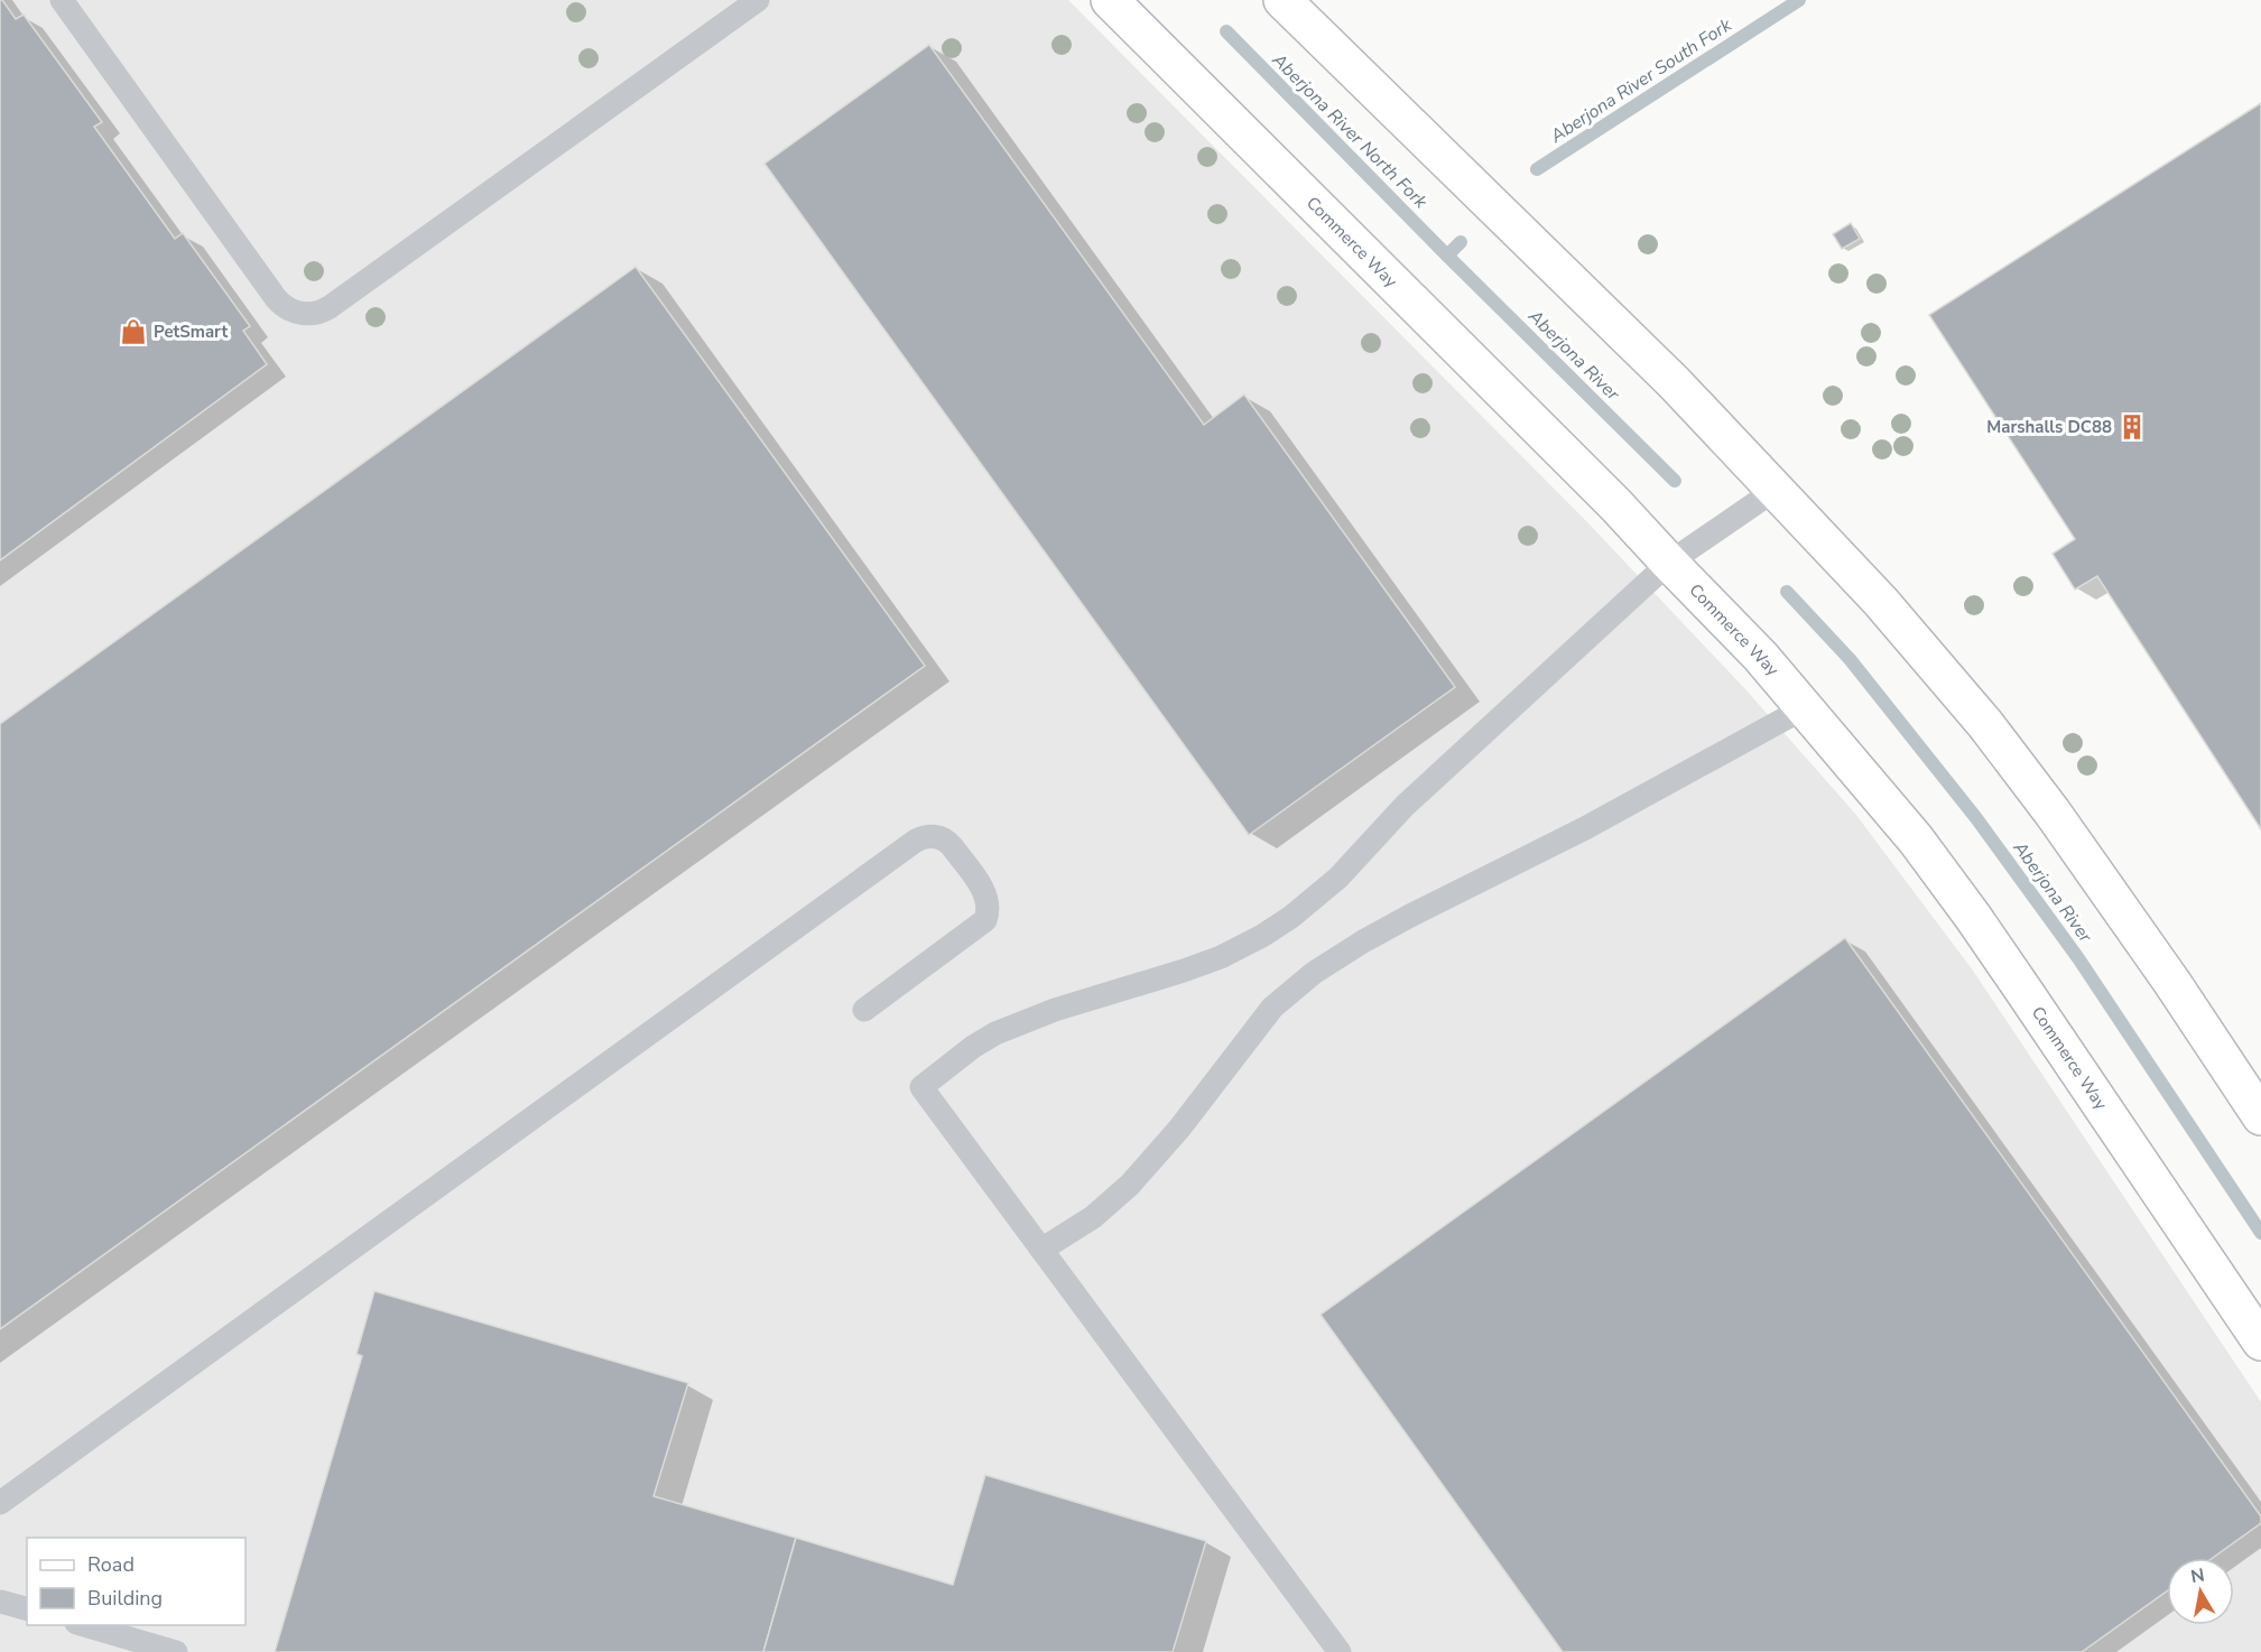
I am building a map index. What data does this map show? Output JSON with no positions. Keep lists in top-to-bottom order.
{
  "streets": {
    "street": ["Commerce Way"]
  },
  "water": ["Aberjona River South Fork", "Aberjona River North Fork", "Aberjona River"],
  "places": {
    "shop": ["PetSmart"],
    "building": ["Marshalls DC88"]
  },
  "legend": ["Road", "Building"],
  "north": "top"
}
